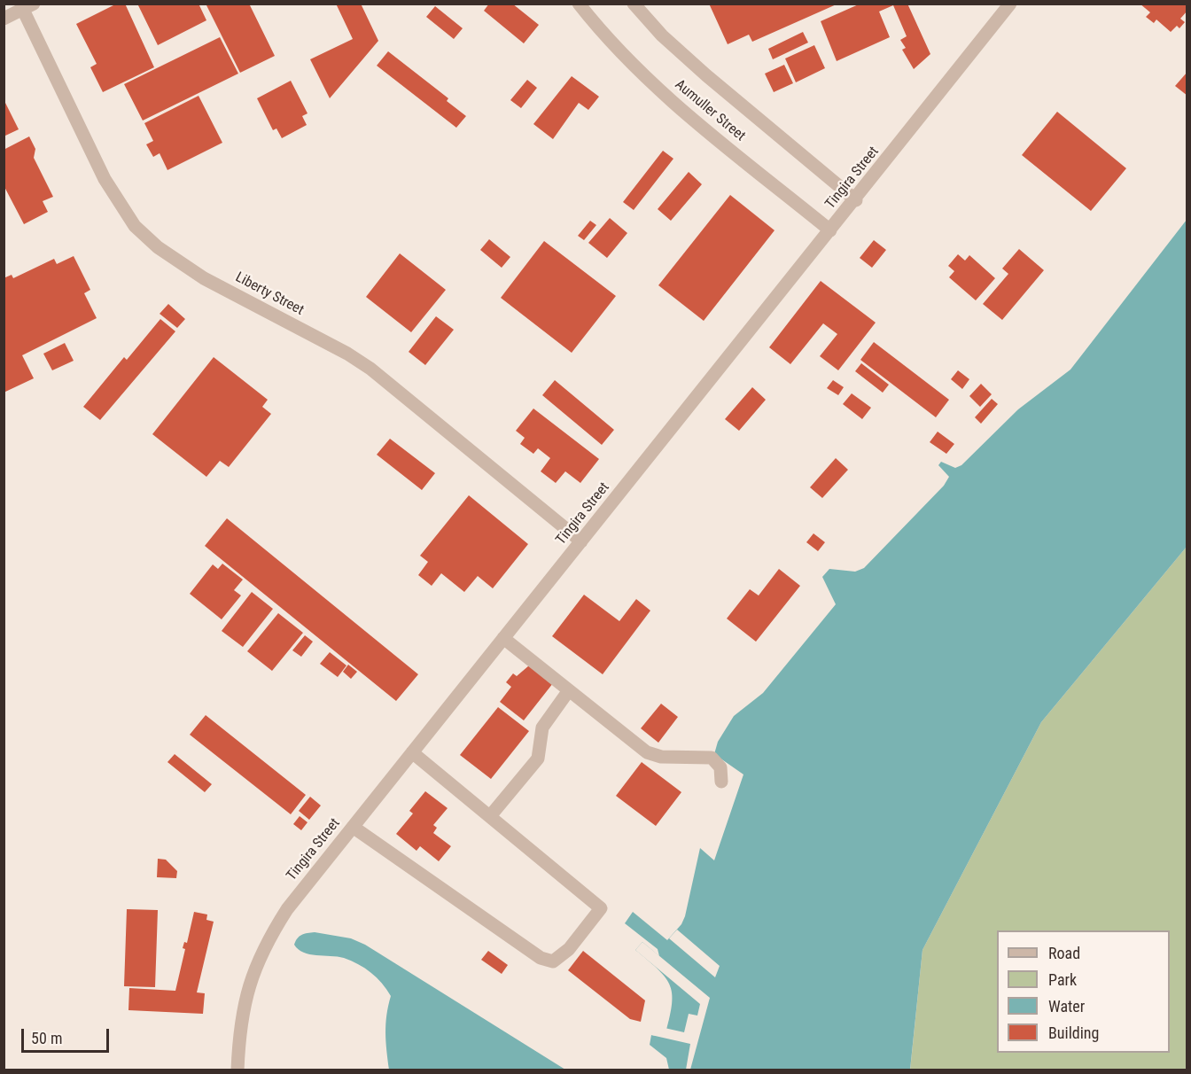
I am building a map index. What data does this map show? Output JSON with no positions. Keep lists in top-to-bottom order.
{
  "streets": {
    "street": ["Aumuller Street", "Tingira Street", "Liberty Street"]
  },
  "crossings": [
    ["Aumuller Street", "Tingira Street"],
    ["Tingira Street", "Liberty Street"]
  ],
  "legend": [
    "Road",
    "Park",
    "Water",
    "Building"
  ],
  "scale_bar": "50 m"
}
